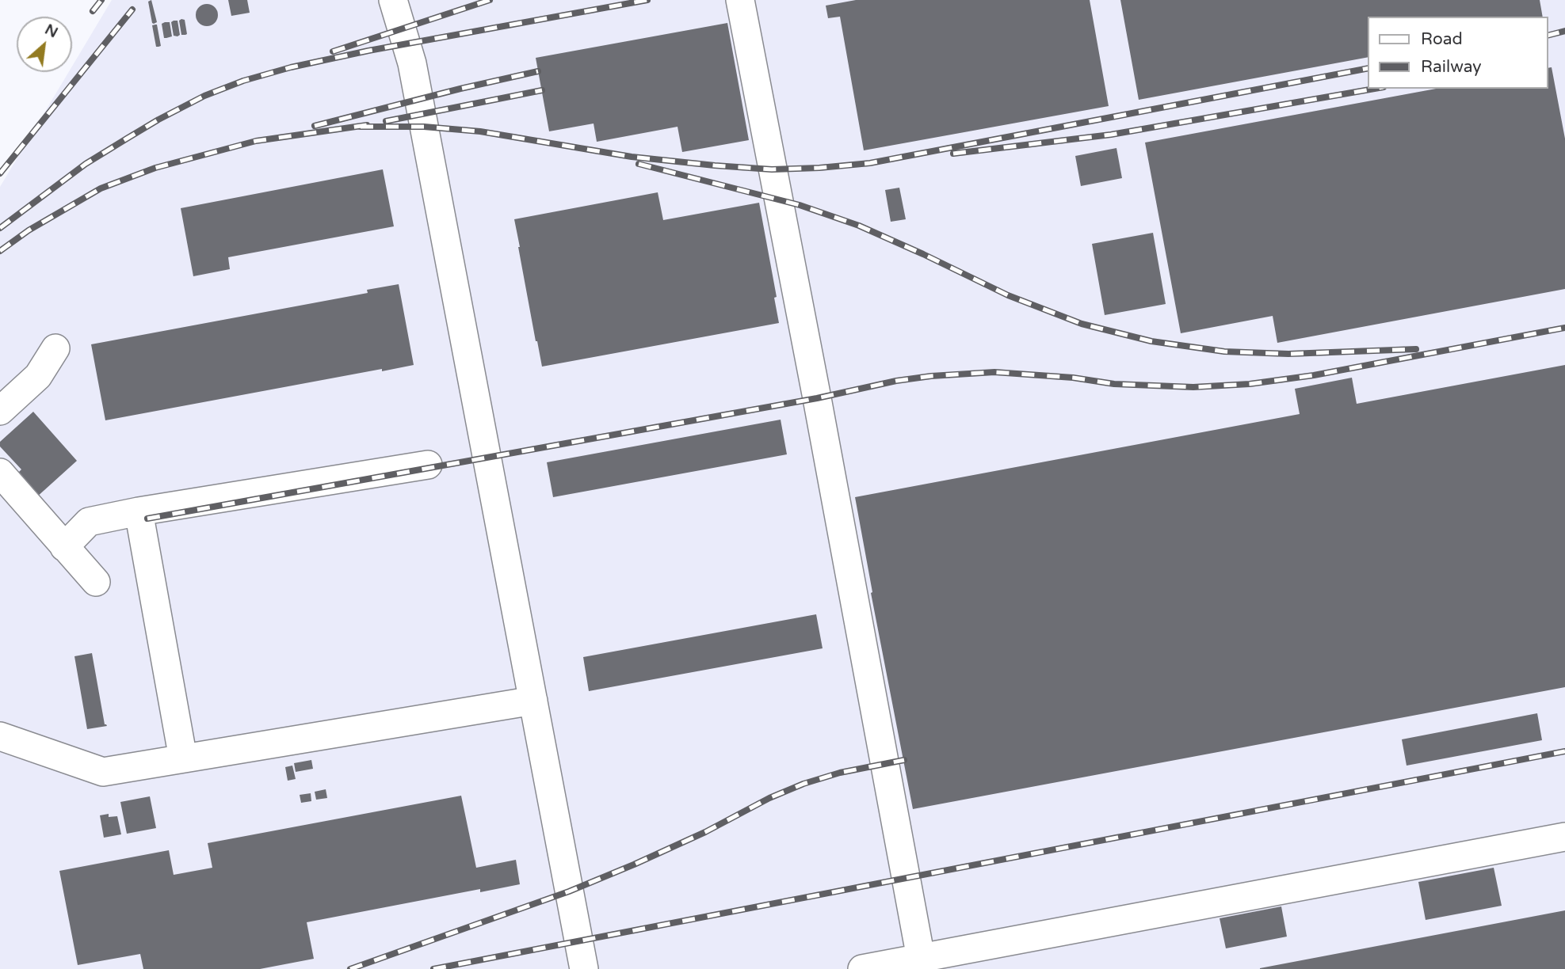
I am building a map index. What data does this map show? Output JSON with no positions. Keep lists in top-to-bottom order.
{
  "legend": ["Road", "Railway"],
  "north": "top right"
}
